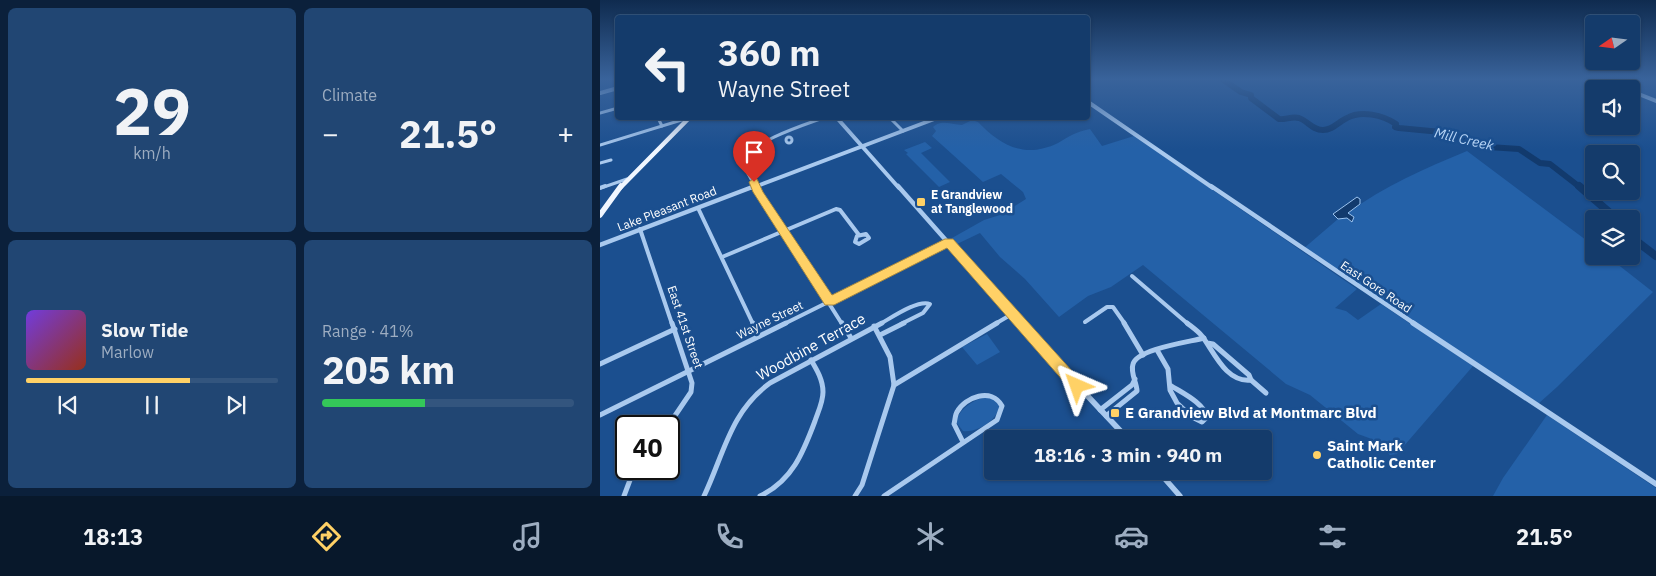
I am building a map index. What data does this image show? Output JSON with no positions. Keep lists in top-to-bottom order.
{
  "streets": {
    "street": [
      "Lake Pleasant Road",
      "East Gore Road",
      "Wayne Street",
      "East 41st Street",
      "Woodbine Terrace"
    ]
  },
  "crossings": [
    ["Lake Pleasant Road", "East 41st Street"],
    ["Wayne Street", "East 41st Street"]
  ],
  "water": ["Mill Creek"],
  "places": {
    "transit": ["E Grandview at Tanglewood", "E Grandview Blvd at Montmarc Blvd"],
    "other": ["Saint Mark Catholic Center"]
  },
  "north": "left",
  "page": {
    "tile": [
      ["29", "km/h"],
      "Climate",
      ["Range · 41%", "205 km"]
    ],
    "turn": ["360 m", "Wayne Street"],
    "heat": ["−", "21.5°", "+"],
    "song": ["Slow Tide", "Marlow"],
    "limit": "40",
    "trip": "18:16 · 3 min · 940 m",
    "tabs": ["18:13", "21.5°"]
  }
}
